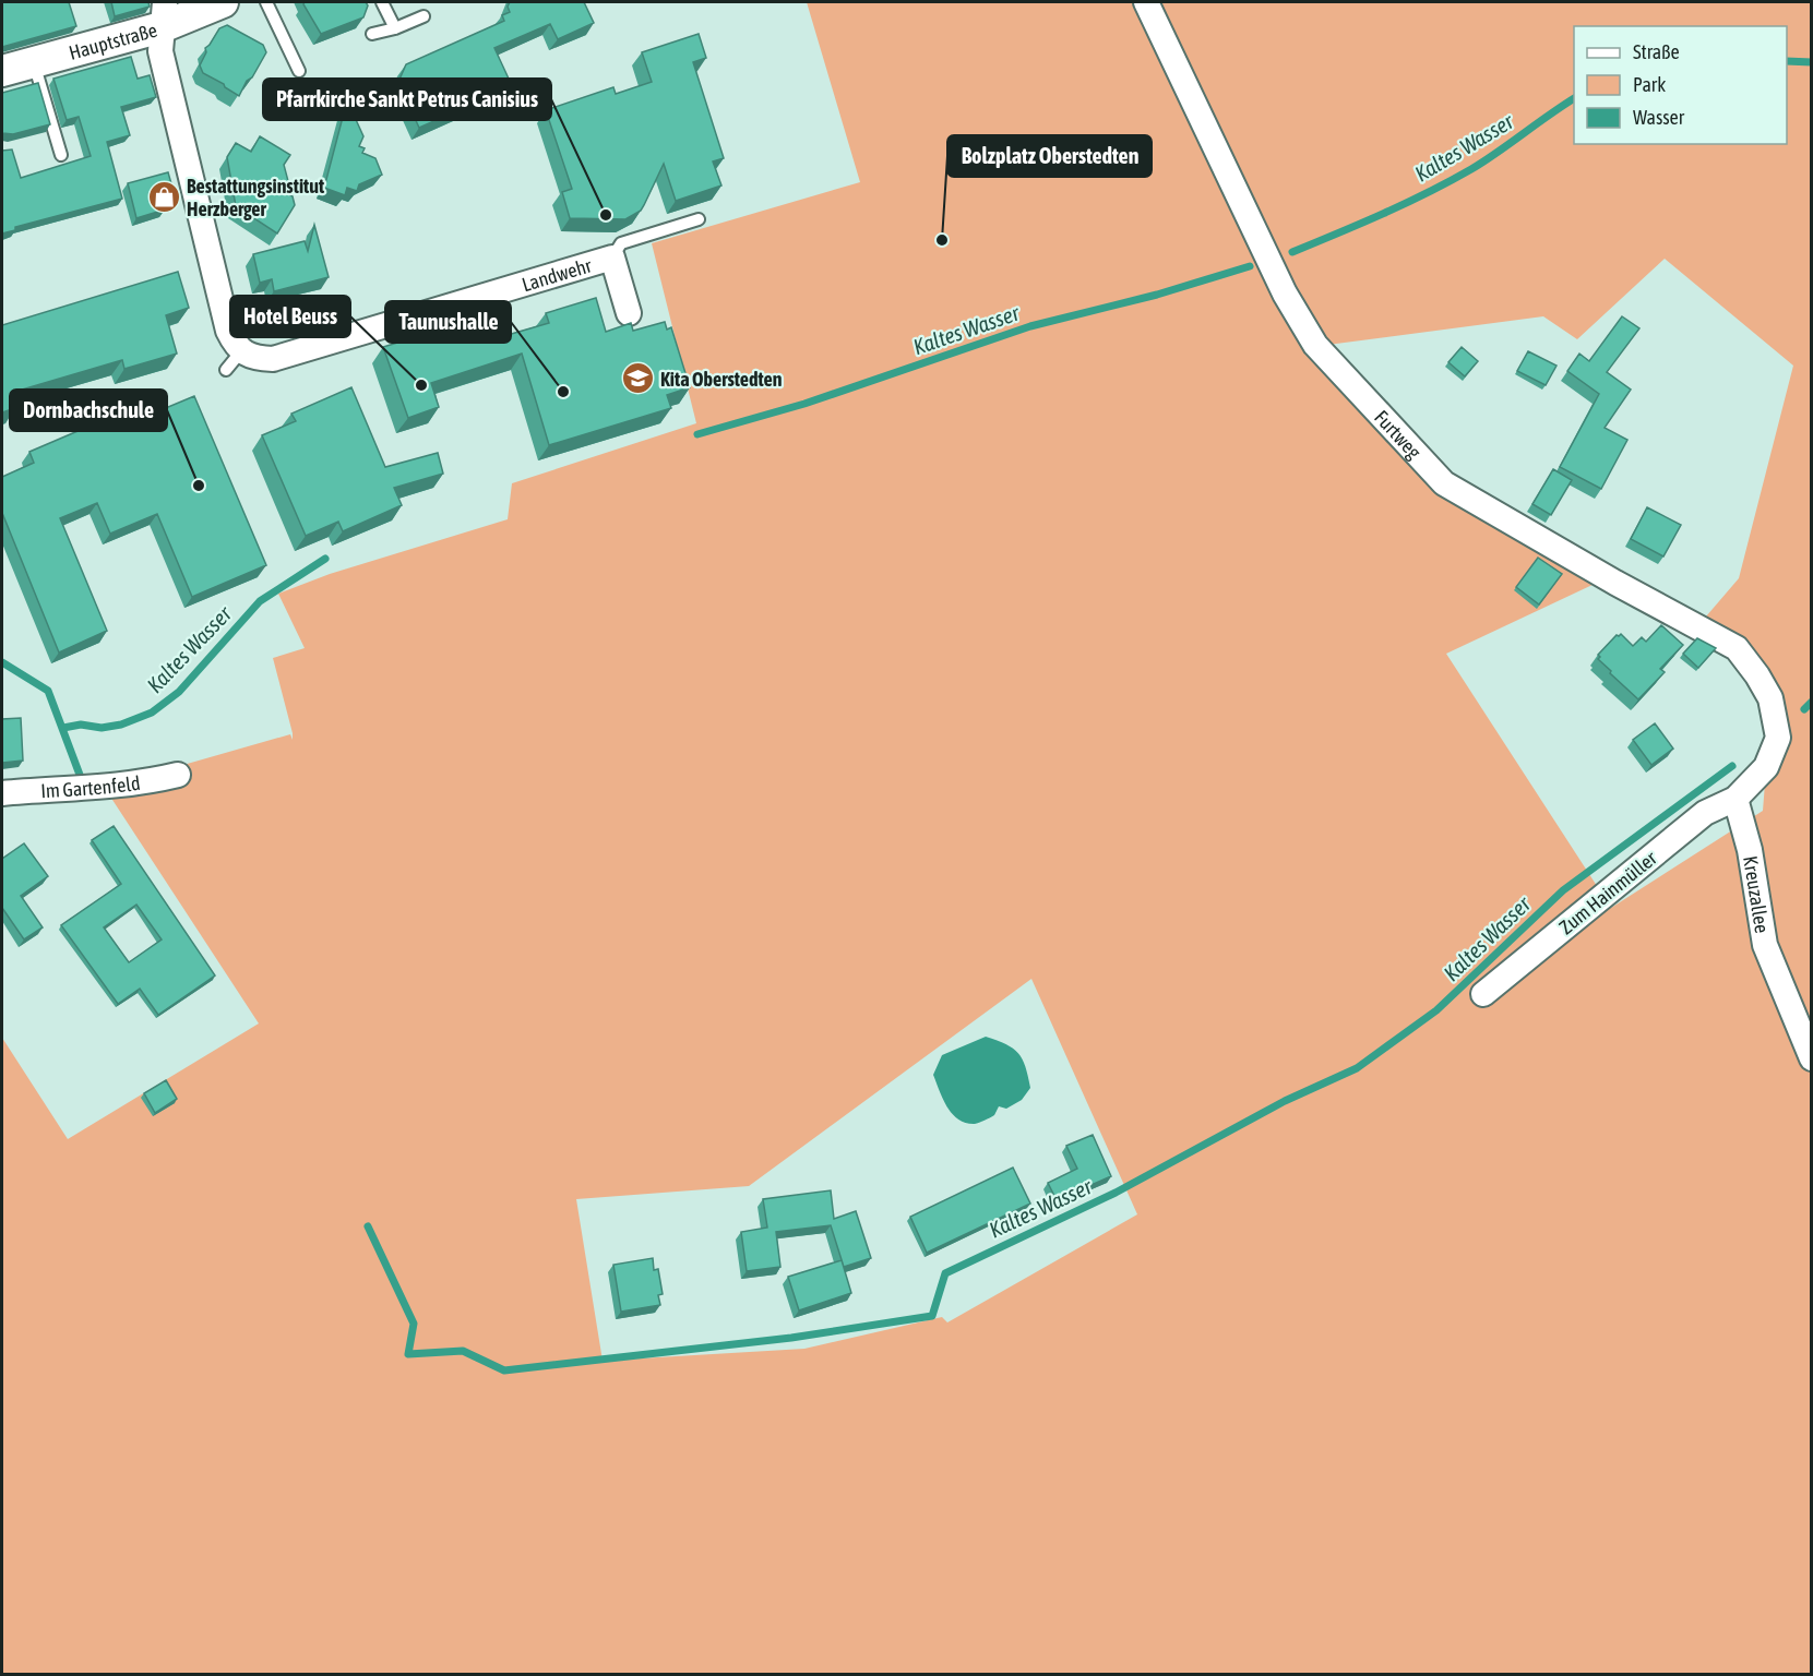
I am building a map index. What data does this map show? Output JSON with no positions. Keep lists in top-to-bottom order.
{
  "streets": {
    "street": [
      "Hauptstraße",
      "Landwehr",
      "Furtweg",
      "Im Gartenfeld",
      "Zum Hainmüller",
      "Kreuzallee"
    ]
  },
  "crossings": [
    ["Hauptstraße", "Landwehr"],
    ["Furtweg", "Zum Hainmüller"],
    ["Furtweg", "Kreuzallee"],
    ["Zum Hainmüller", "Kreuzallee"]
  ],
  "water": ["Kaltes Wasser"],
  "places": {
    "shop": ["Bestattungsinstitut Herzberger"],
    "other": [
      "Pfarrkirche Sankt Petrus Canisius",
      "Bolzplatz Oberstedten",
      "Hotel Beuss",
      "Taunushalle",
      "Dornbachschule"
    ],
    "school or university": ["Kita Oberstedten"]
  },
  "legend": ["Straße", "Park", "Wasser"]
}
